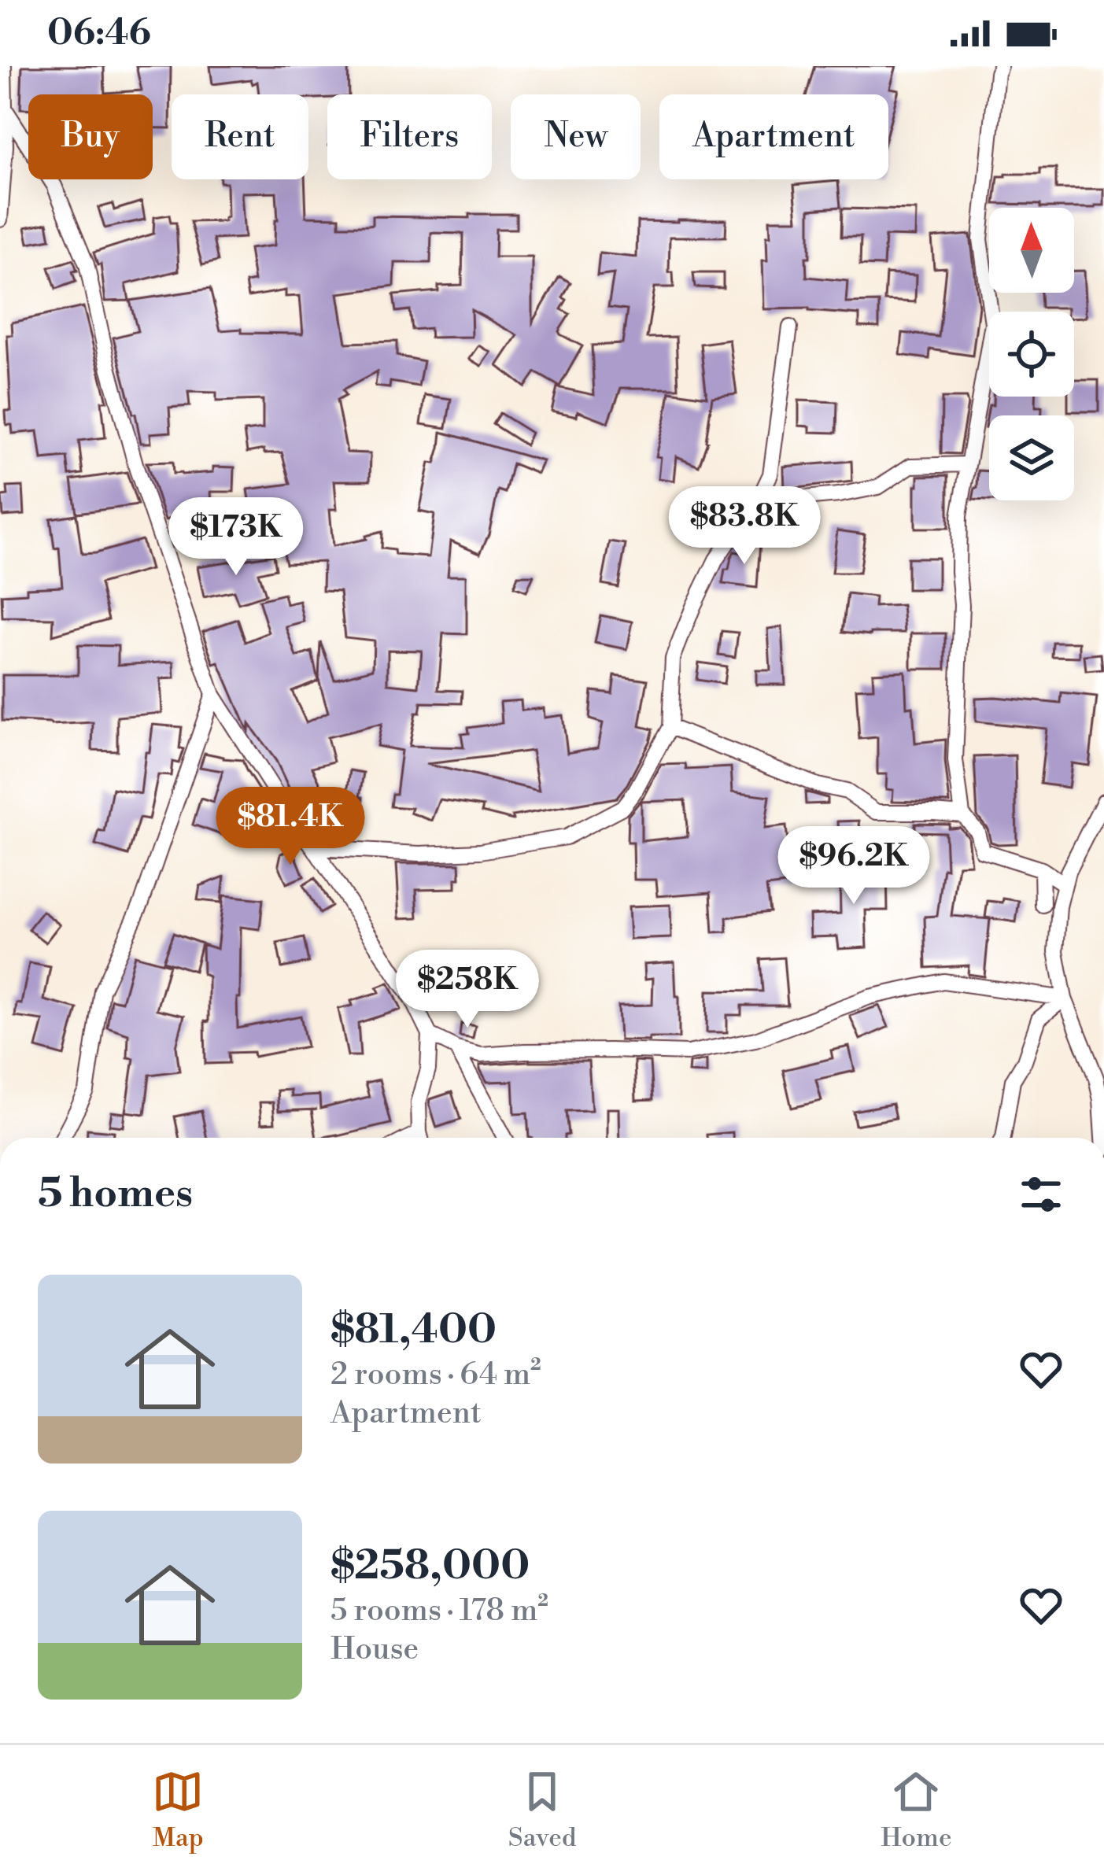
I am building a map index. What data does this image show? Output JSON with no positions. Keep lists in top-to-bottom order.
{
  "north": "top",
  "page": {
    "status": "06:46",
    "chip": [
      "Buy",
      "Rent",
      "Filters",
      "New",
      "Apartment"
    ],
    "price": [
      "$83.8K",
      "$173K",
      "$81.4K",
      "$96.2K",
      "$258K"
    ],
    "heading": "5 homes",
    "list": [
      {
        "name": "$81,400",
        "note": "2 rooms · 64 m² · Apartment"
      },
      {
        "name": "$258,000",
        "note": "5 rooms · 178 m² · House"
      }
    ],
    "tabs": ["Map", "Saved", "Home"]
  }
}
